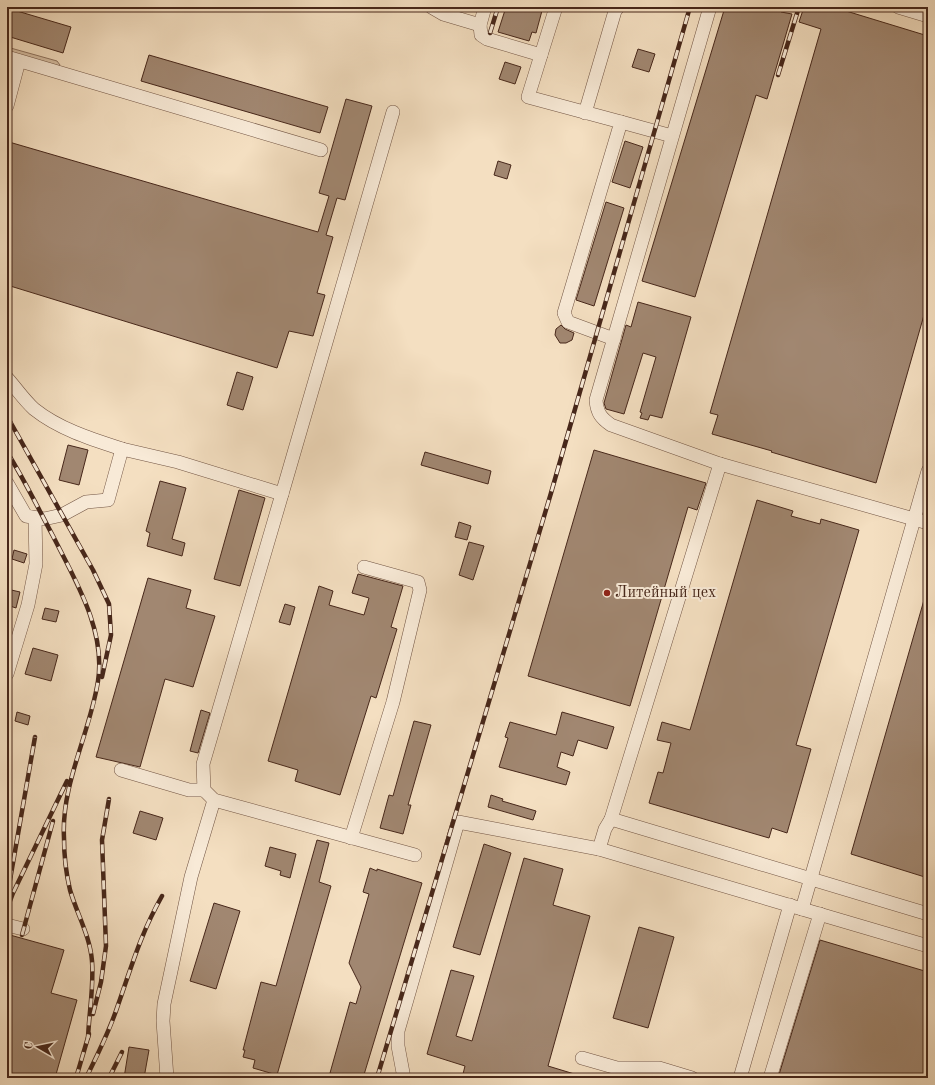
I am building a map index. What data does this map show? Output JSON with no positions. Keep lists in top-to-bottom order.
{
  "places": ["Литейный цех"],
  "north": "left"
}
